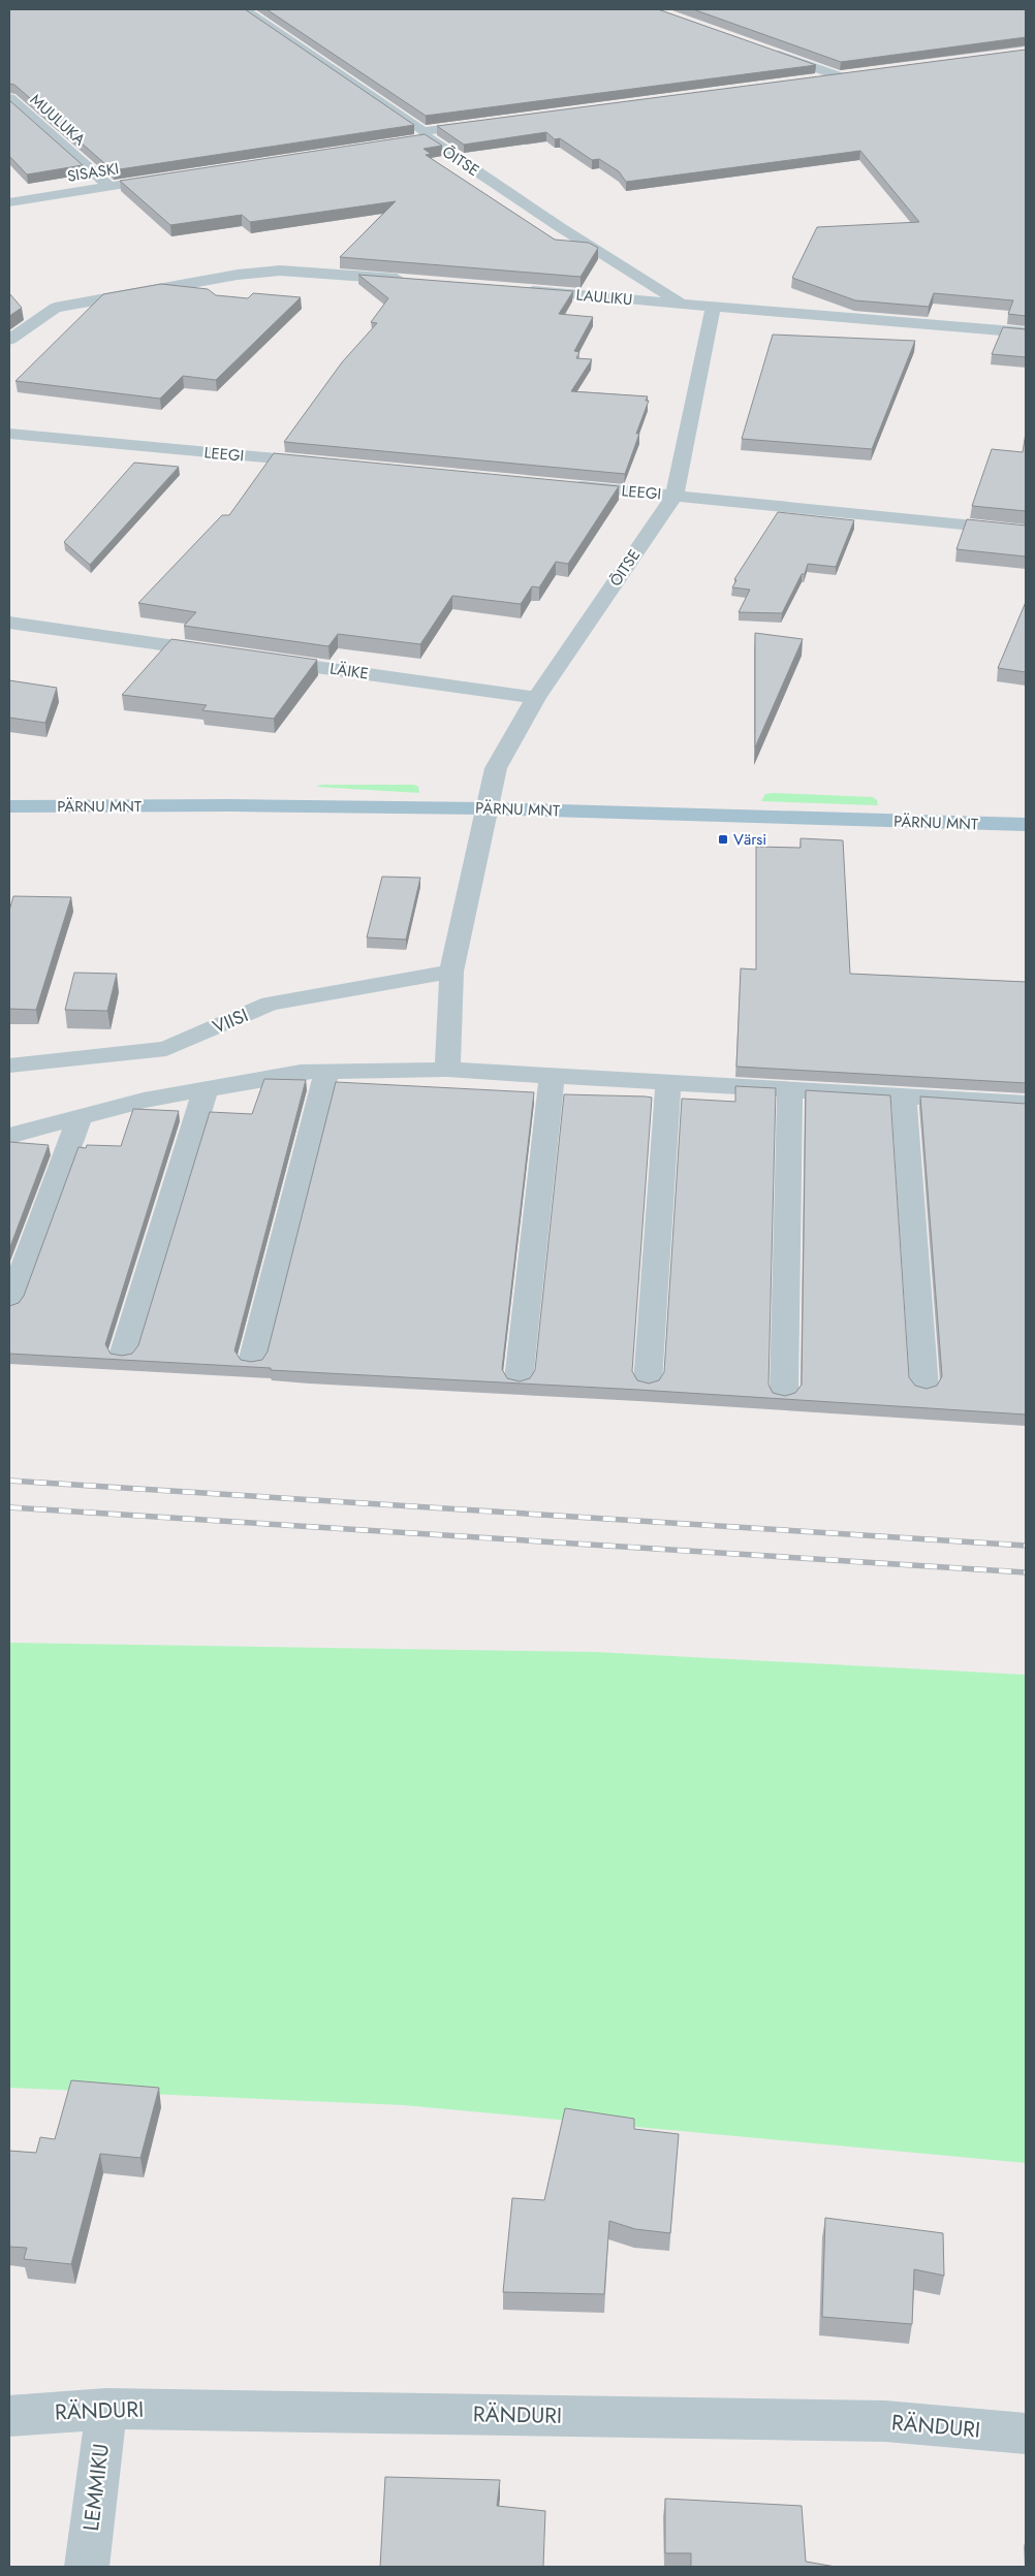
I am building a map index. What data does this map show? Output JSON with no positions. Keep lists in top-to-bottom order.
{
  "streets": {
    "main road": ["PÄRNU MNT"],
    "street": [
      "MUULUKA",
      "ÕITSE",
      "SISASKI",
      "LAULIKU",
      "LEEGI",
      "LÄIKE",
      "VIISI",
      "RÄNDURI",
      "LEMMIKU"
    ]
  },
  "crossings": [
    ["MUULUKA", "SISASKI"],
    ["ÕITSE", "LAULIKU"],
    ["ÕITSE", "LEEGI"],
    ["ÕITSE", "LÄIKE"],
    ["ÕITSE", "PÄRNU MNT"],
    ["RÄNDURI", "LEMMIKU"]
  ],
  "places": {
    "transit": ["Värsi"]
  }
}
